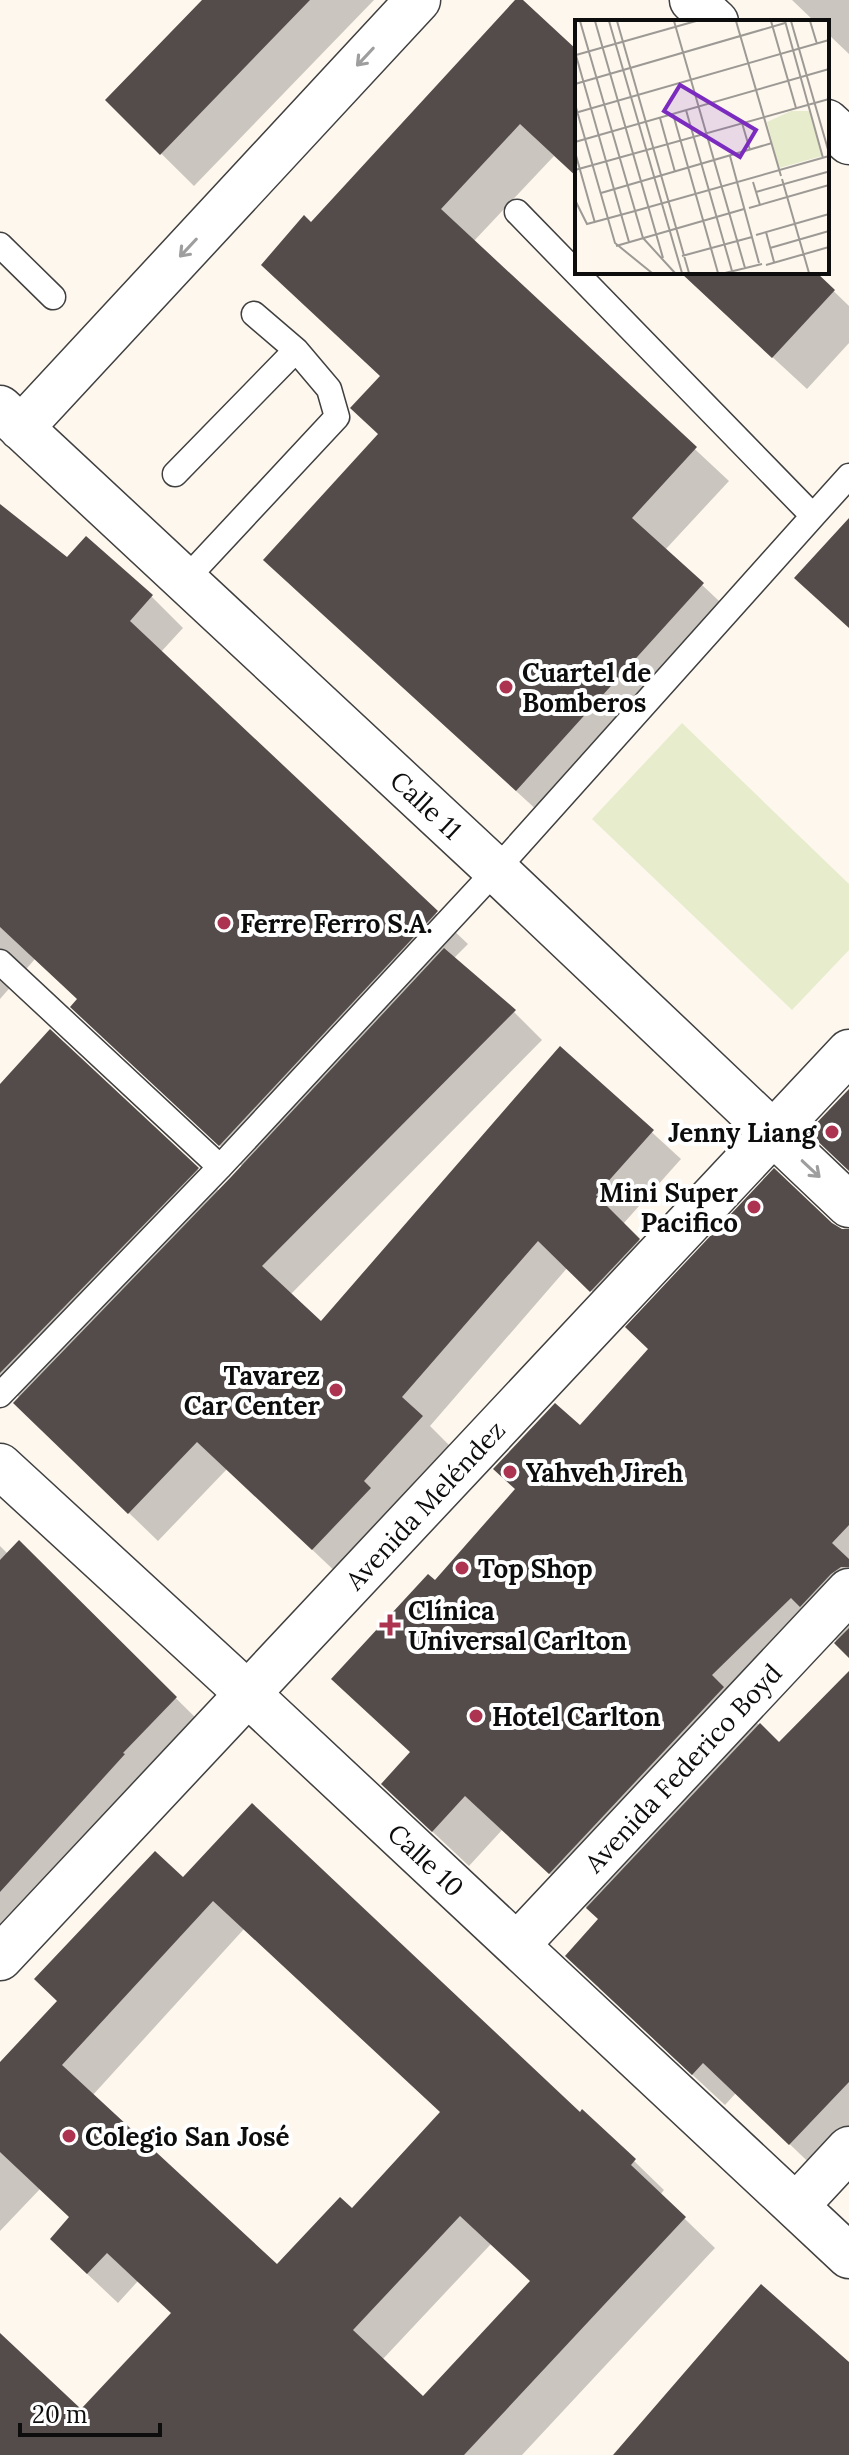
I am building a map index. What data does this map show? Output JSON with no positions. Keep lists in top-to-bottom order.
{
  "streets": {
    "street": [
      "Calle 11",
      "Avenida Meléndez",
      "Avenida Federico Boyd",
      "Calle 10"
    ]
  },
  "crossings": [
    ["Calle 11", "Avenida Meléndez"],
    ["Avenida Meléndez", "Calle 10"],
    ["Avenida Federico Boyd", "Calle 10"]
  ],
  "places": {
    "other": [
      "Cuartel de Bomberos",
      "Ferre Ferro S.A.",
      "Jenny Liang",
      "Mini Super Pacifico",
      "Tavarez Car Center",
      "Yahveh Jireh",
      "Top Shop",
      "Hotel Carlton",
      "Colegio San José"
    ],
    "health": ["Clínica Universal Carlton"]
  },
  "scale_bar": "20 m"
}
